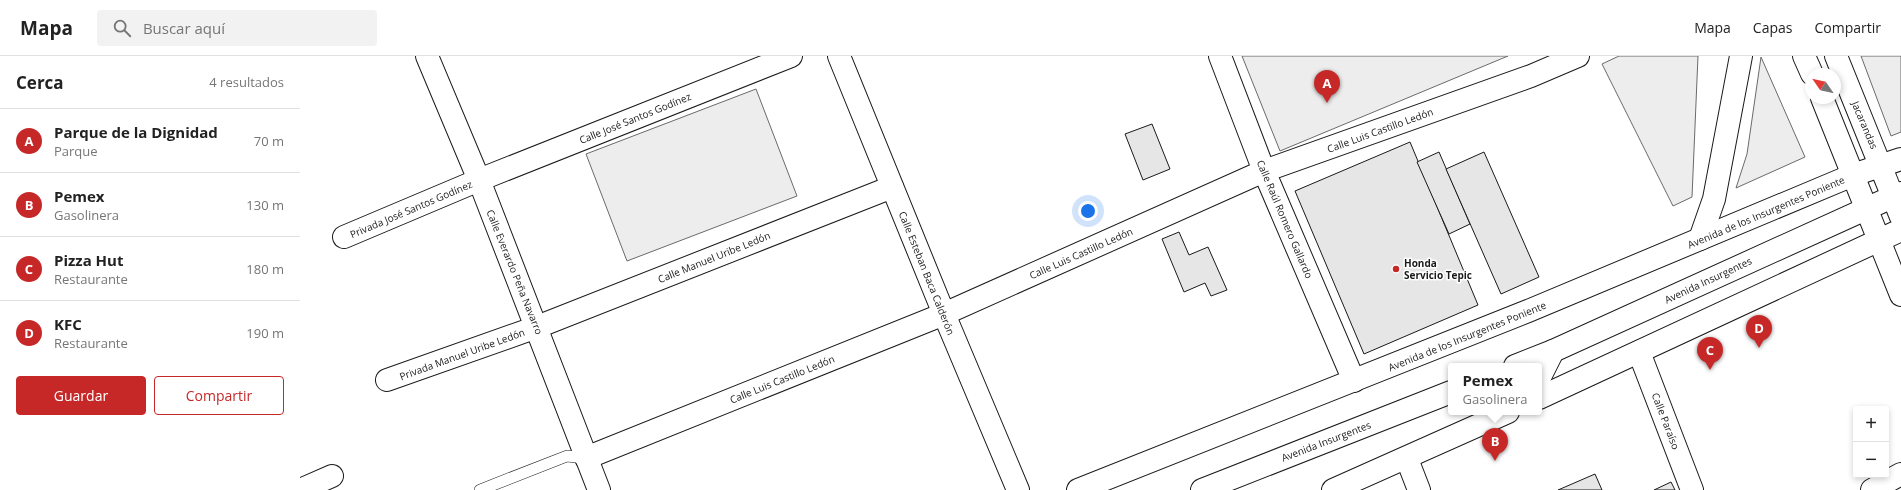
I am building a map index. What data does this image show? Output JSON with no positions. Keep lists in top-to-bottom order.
{
  "streets": {
    "main road": [
      "Calle José Santos Godínez",
      "Jacarandas",
      "Calle Luis Castillo Ledón",
      "Privada José Santos Godínez",
      "Avenida de los Insurgentes Poniente",
      "Calle Raúl Romero Gallardo",
      "Calle Manuel Uribe Ledón",
      "Calle Everardo Peña Navarro",
      "Calle Esteban Baca Calderón",
      "Avenida Insurgentes",
      "Privada Manuel Uribe Ledón",
      "Calle Paraíso"
    ]
  },
  "crossings": [
    ["Calle José Santos Godínez", "Privada José Santos Godínez"],
    ["Calle José Santos Godínez", "Calle Everardo Peña Navarro"],
    ["Jacarandas", "Avenida Insurgentes"],
    ["Calle Luis Castillo Ledón", "Calle Raúl Romero Gallardo"],
    ["Calle Luis Castillo Ledón", "Calle Everardo Peña Navarro"],
    ["Calle Luis Castillo Ledón", "Calle Esteban Baca Calderón"],
    ["Privada José Santos Godínez", "Calle Everardo Peña Navarro"],
    ["Avenida de los Insurgentes Poniente", "Calle Raúl Romero Gallardo"],
    ["Calle Manuel Uribe Ledón", "Calle Everardo Peña Navarro"],
    ["Calle Manuel Uribe Ledón", "Calle Esteban Baca Calderón"],
    ["Calle Manuel Uribe Ledón", "Privada Manuel Uribe Ledón"],
    ["Calle Everardo Peña Navarro", "Privada Manuel Uribe Ledón"]
  ],
  "places": ["Honda Servicio Tepic"],
  "north": "top left",
  "page": {
    "header": "Mapa",
    "search": "Buscar aquí",
    "nav": ["Mapa", "Capas", "Compartir"],
    "heading": ["Cerca", "4 resultados"],
    "pins": [
      "A",
      "D",
      "C",
      "B"
    ],
    "list": [
      {
        "mark": "A",
        "name": "Parque de la Dignidad",
        "note": "Parque",
        "value": "70 m"
      },
      {
        "mark": "B",
        "name": "Pemex",
        "note": "Gasolinera",
        "value": "130 m"
      },
      {
        "mark": "C",
        "name": "Pizza Hut",
        "note": "Restaurante",
        "value": "180 m"
      },
      {
        "mark": "D",
        "name": "KFC",
        "note": "Restaurante",
        "value": "190 m"
      }
    ],
    "popup": ["Pemex", "Gasolinera"],
    "buttons": ["Guardar", "Compartir"],
    "map_buttons": ["+", "−"]
  }
}
